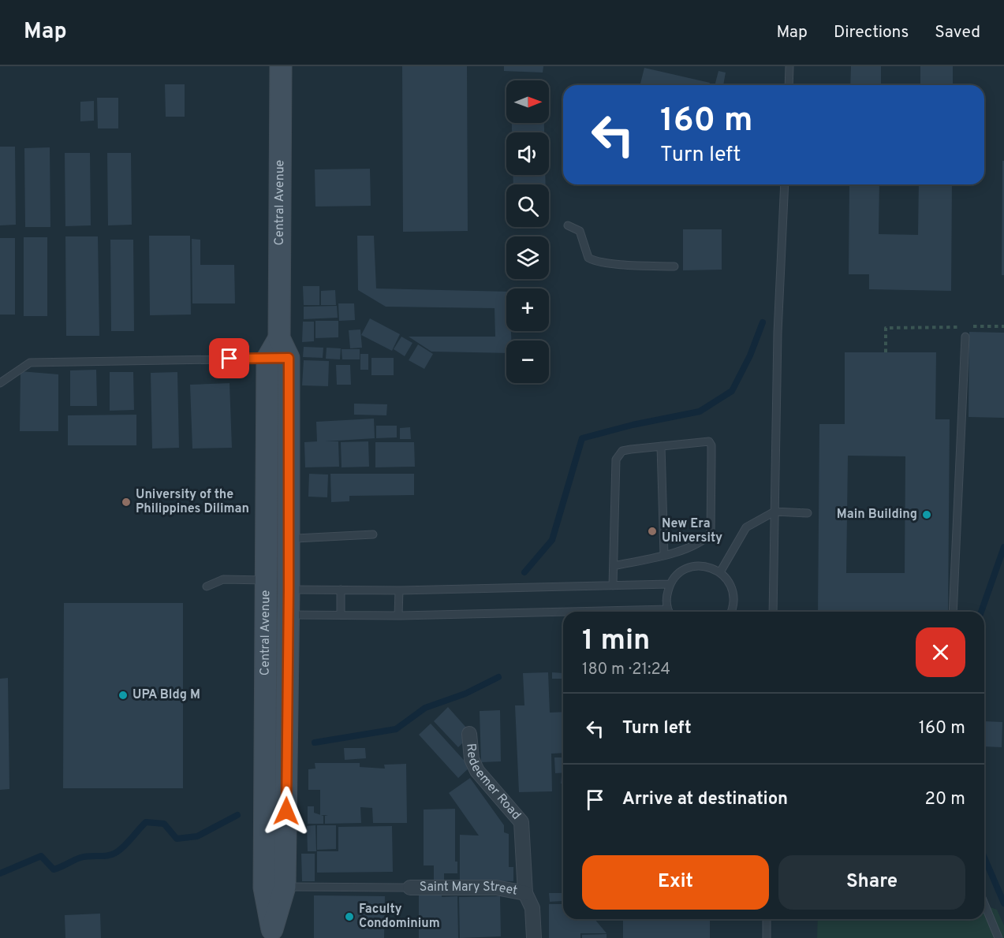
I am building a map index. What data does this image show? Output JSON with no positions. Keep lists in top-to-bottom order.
{
  "streets": {
    "main road": ["Central Avenue"],
    "street": ["Redeemer Road", "Saint Mary Street"]
  },
  "crossings": [
    ["Redeemer Road", "Saint Mary Street"]
  ],
  "places": [
    "University of the Philippines Diliman",
    "Main Building",
    "New Era University",
    "UPA Bldg M",
    "Faculty Condominium"
  ],
  "north": "right",
  "page": {
    "header": "Map",
    "nav": ["Map", "Directions", "Saved"],
    "map_buttons": ["+", "−"],
    "turn": ["160 m", "Turn left"],
    "heading": ["1 min", "180 m · 21:24"],
    "list": [
      {
        "name": "Turn left",
        "value": "160 m"
      },
      {
        "name": "Arrive at destination",
        "value": "20 m"
      }
    ],
    "buttons": ["Exit", "Share"]
  }
}
